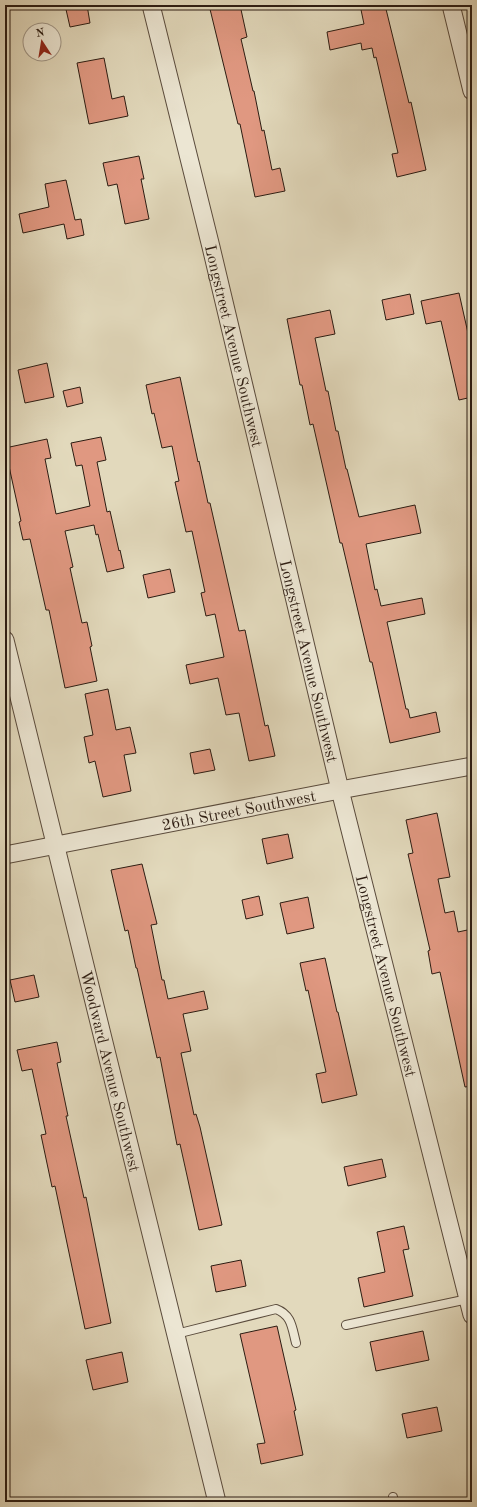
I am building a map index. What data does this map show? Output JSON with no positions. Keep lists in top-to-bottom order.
{
  "streets": {
    "street": ["Longstreet Avenue Southwest", "26th Street Southwest", "Woodward Avenue Southwest"]
  },
  "crossings": [
    ["Longstreet Avenue Southwest", "26th Street Southwest"],
    ["26th Street Southwest", "Woodward Avenue Southwest"]
  ],
  "north": "top"
}
